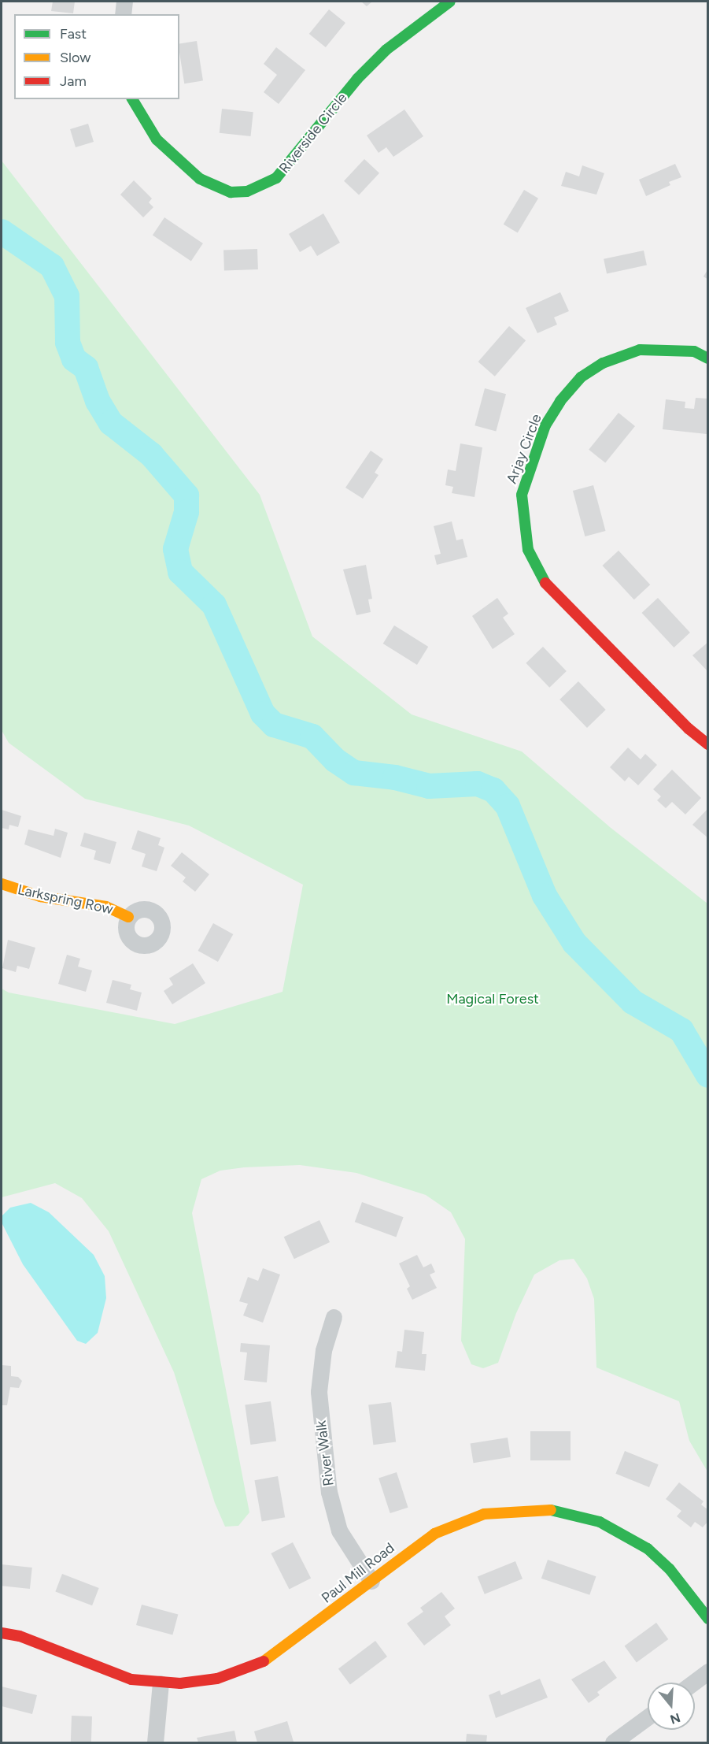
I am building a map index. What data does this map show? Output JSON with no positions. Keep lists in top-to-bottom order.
{
  "streets": {
    "street": [
      "Riverside Circle",
      "Arjay Circle",
      "Larkspring Row",
      "River Walk",
      "Paul Mill Road"
    ]
  },
  "crossings": [
    ["River Walk", "Paul Mill Road"]
  ],
  "parks": ["Magical Forest"],
  "legend": ["Fast", "Slow", "Jam"],
  "north": "bottom"
}
